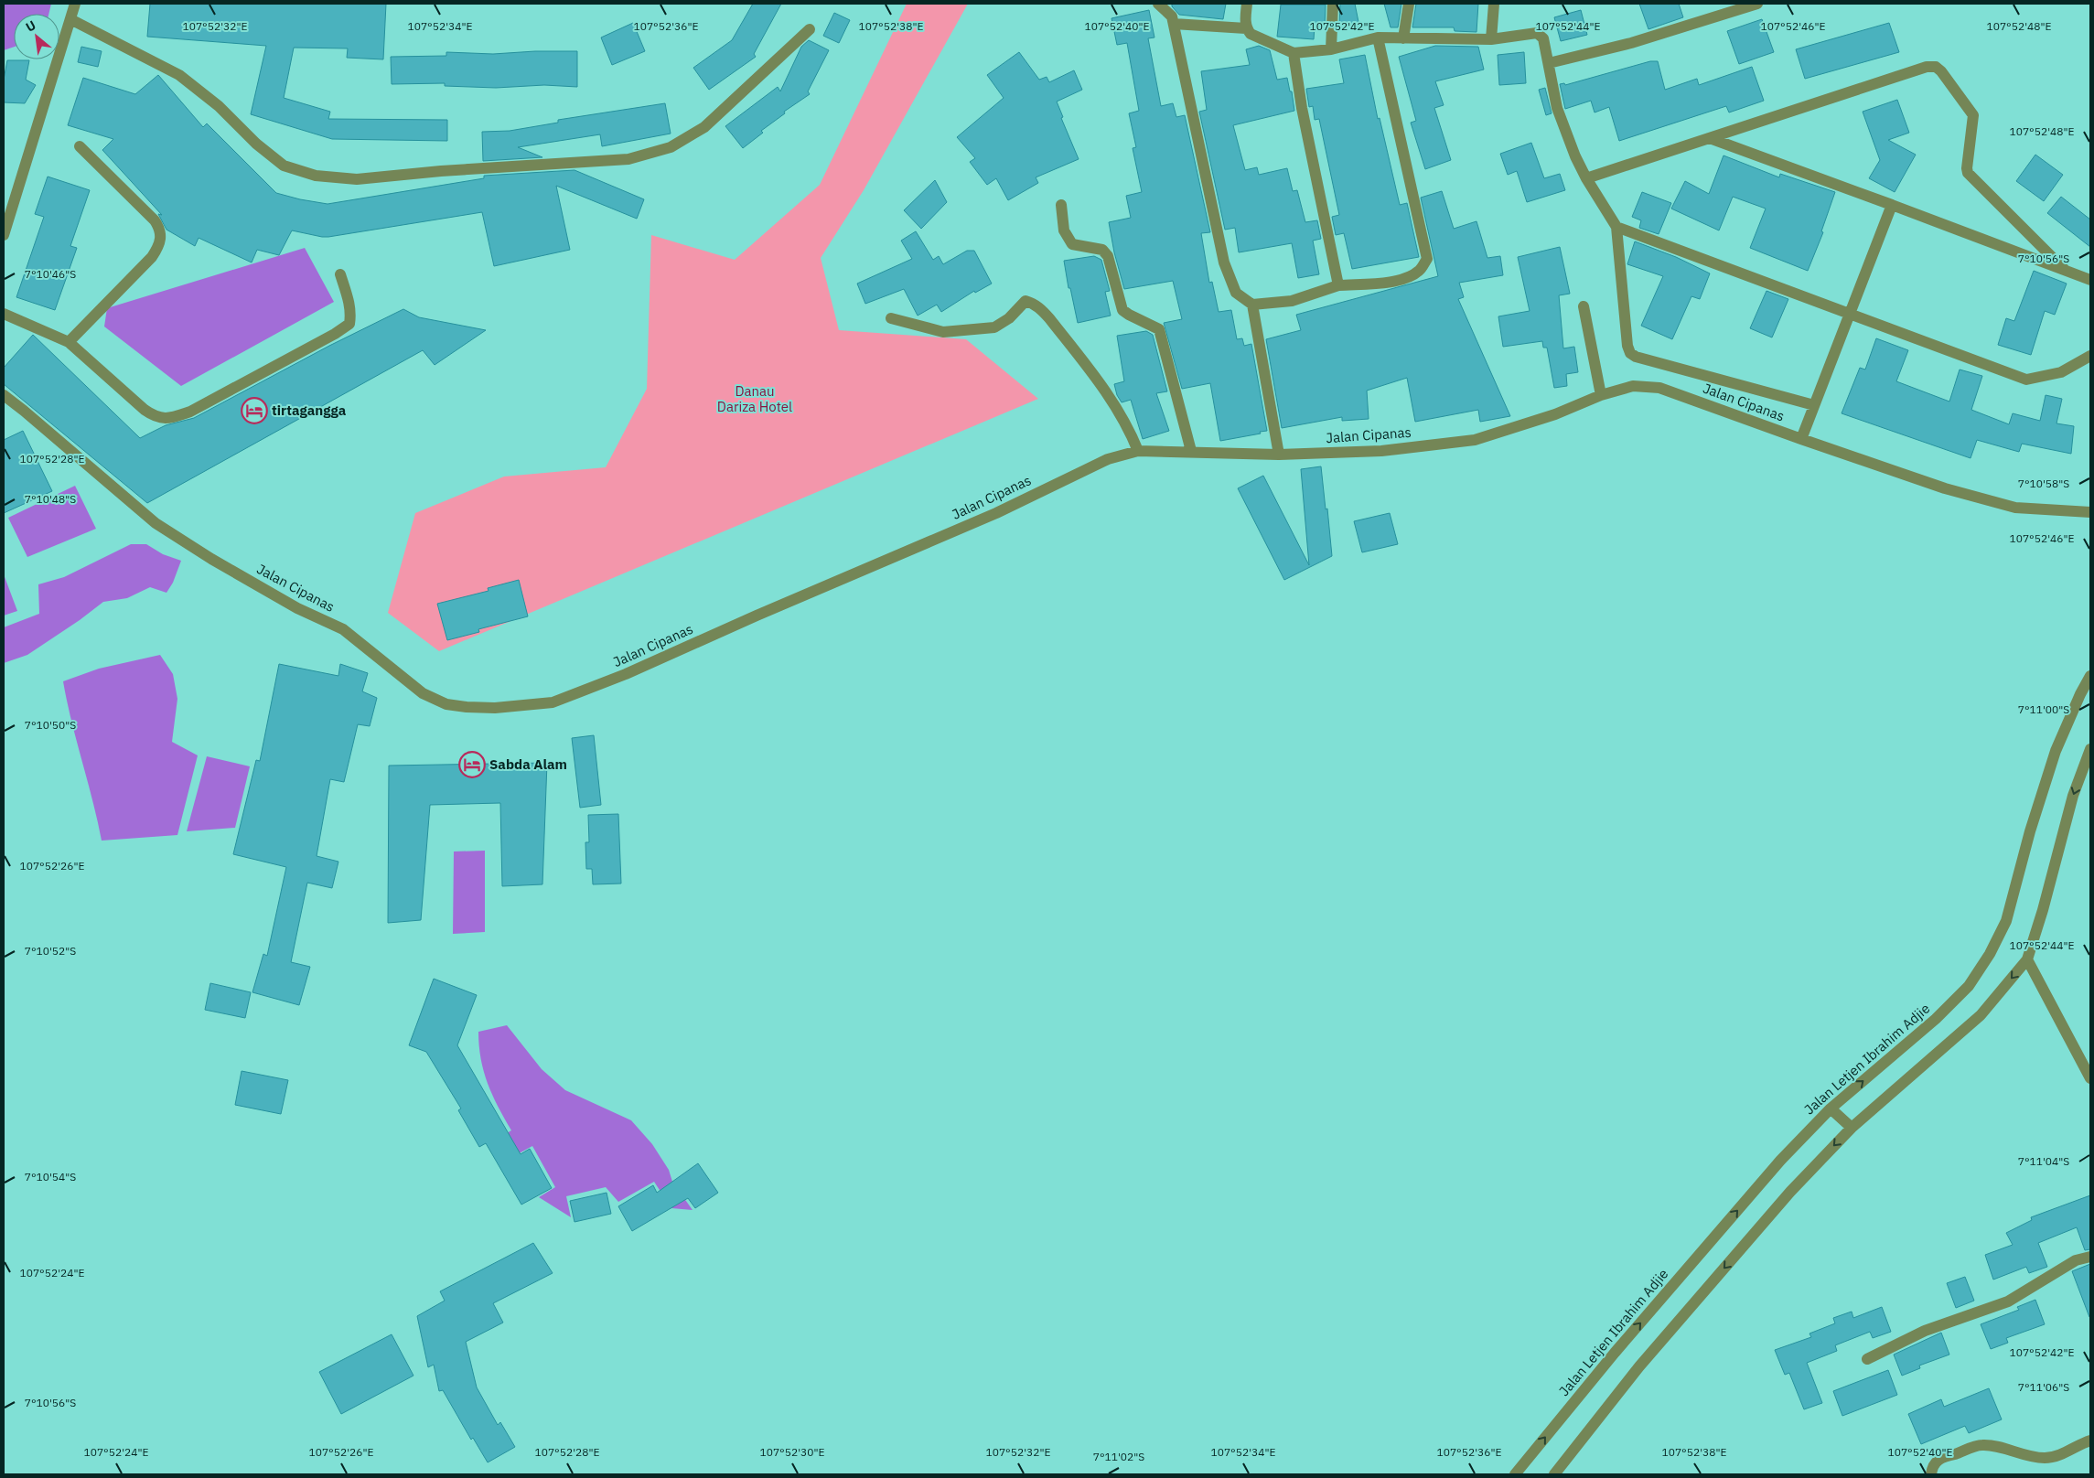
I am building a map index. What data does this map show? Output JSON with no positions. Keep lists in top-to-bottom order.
{
  "streets": {
    "street": ["Jalan Cipanas", "Jalan Letjen Ibrahim Adjie"]
  },
  "parks": ["Danau Dariza Hotel"],
  "places": {
    "hotel": ["tirtagangga", "Sabda Alam"]
  },
  "north": "top left",
  "coordinates": [
    "107°52'32\"E",
    "107°52'34\"E",
    "107°52'36\"E",
    "107°52'38\"E",
    "107°52'40\"E",
    "107°52'42\"E",
    "107°52'44\"E",
    "107°52'46\"E",
    "107°52'48\"E",
    "7°10'56\"S",
    "7°10'46\"S",
    "107°52'28\"E",
    "7°10'58\"S",
    "7°10'48\"S",
    "7°11'00\"S",
    "7°10'50\"S",
    "107°52'26\"E",
    "7°10'52\"S",
    "7°11'04\"S",
    "7°10'54\"S",
    "107°52'24\"E",
    "7°11'06\"S",
    "107°52'30\"E",
    "7°11'02\"S"
  ]
}
